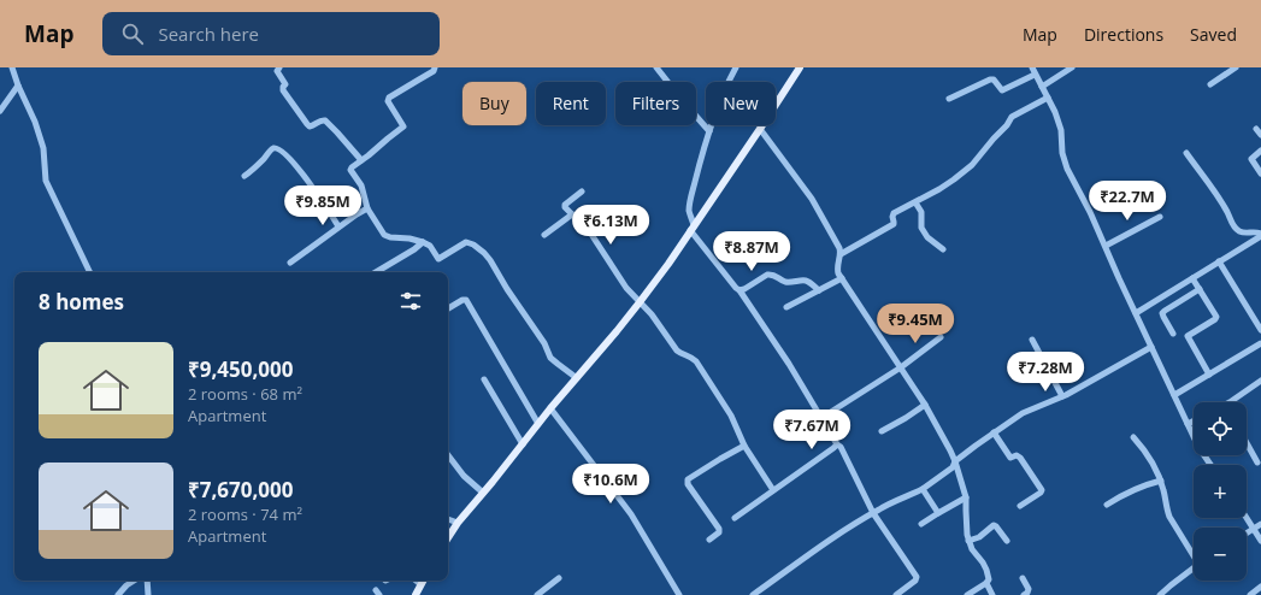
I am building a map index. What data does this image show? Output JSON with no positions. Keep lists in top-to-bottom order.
{
  "page": {
    "header": "Map",
    "search": "Search here",
    "nav": ["Map", "Directions", "Saved"],
    "chip": [
      "Buy",
      "Rent",
      "Filters",
      "New"
    ],
    "price": [
      "₹22.7M",
      "₹9.85M",
      "₹6.13M",
      "₹8.87M",
      "₹9.45M",
      "₹7.28M",
      "₹7.67M",
      "₹10.6M"
    ],
    "heading": "8 homes",
    "list": [
      {
        "name": "₹9,450,000",
        "note": "2 rooms · 68 m² · Apartment"
      },
      {
        "name": "₹7,670,000",
        "note": "2 rooms · 74 m² · Apartment"
      }
    ],
    "map_buttons": ["+", "−"]
  }
}
